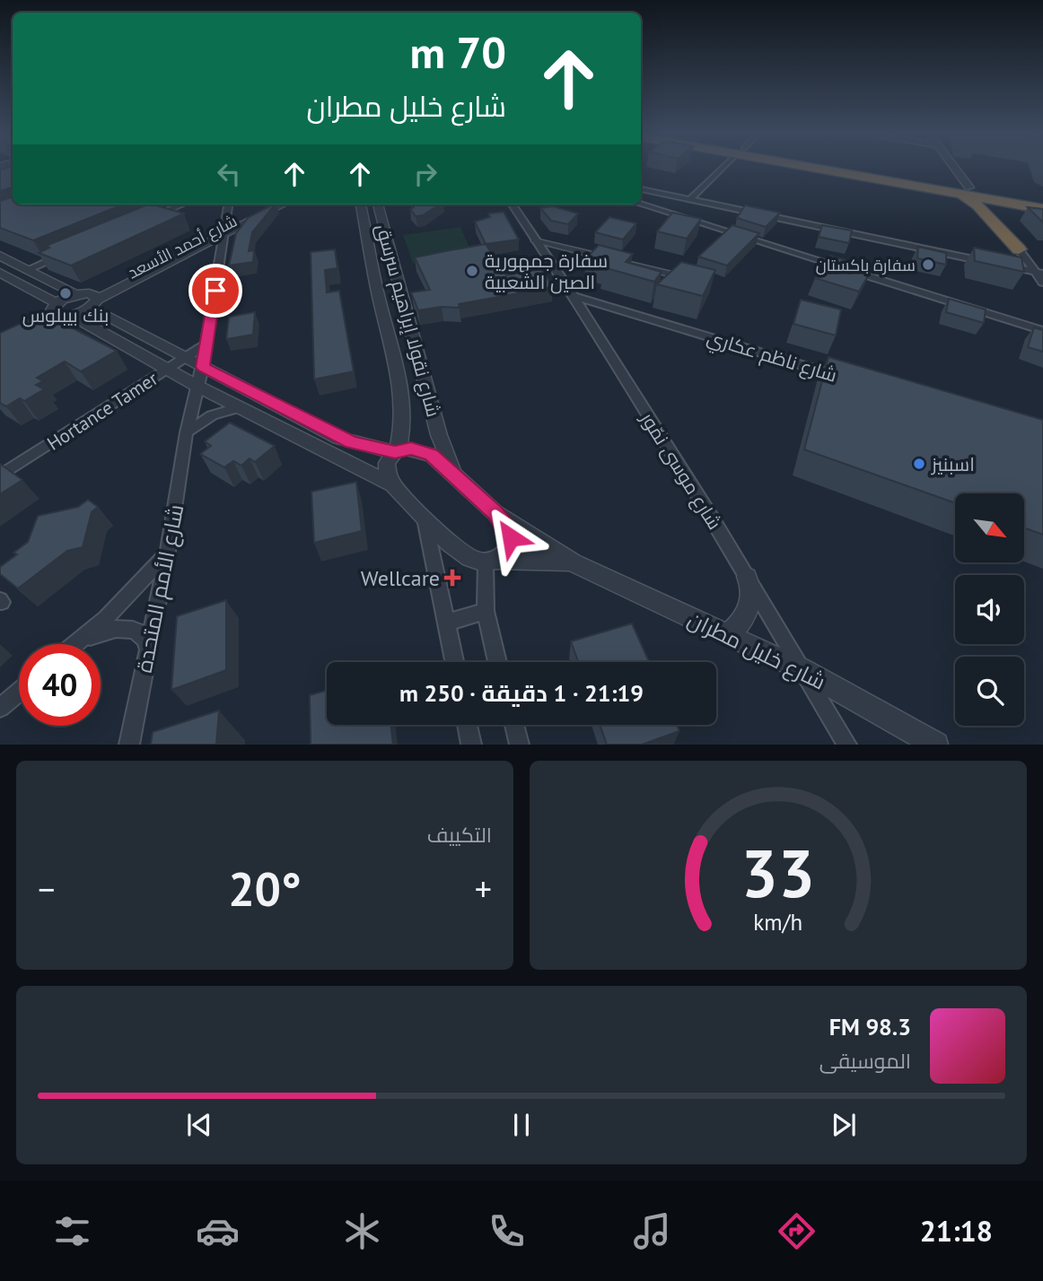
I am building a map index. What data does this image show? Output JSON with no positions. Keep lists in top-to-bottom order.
{
  "streets": {
    "street": [
      "شارع أحمد الأسعد",
      "شارع نقولا إبراهيم سرسق",
      "شارع ناظم عكاري",
      "Hortance Tamer",
      "شارع موسى نمّور",
      "شارع الأمم المتحدة",
      "شارع خليل مطران"
    ]
  },
  "crossings": [
    ["شارع أحمد الأسعد", "شارع الأمم المتحدة"],
    ["شارع نقولا إبراهيم سرسق", "شارع خليل مطران"],
    ["شارع ناظم عكاري", "شارع موسى نمّور"],
    ["Hortance Tamer", "شارع الأمم المتحدة"],
    ["شارع موسى نمّور", "شارع خليل مطران"]
  ],
  "places": {
    "other": [
      "سفارة باكستان",
      "سفارة جمهورية الصين الشعبية",
      "بنك بيبلوس",
      "اسبنيز"
    ],
    "health": ["Wellcare"]
  },
  "north": "bottom right",
  "page": {
    "turn": ["70 m", "شارع خليل مطران"],
    "limit": "40",
    "trip": "21:19 · 1 دقيقة · 250 m",
    "tile": "التكييف",
    "heat": ["−", "20°", "+"],
    "song": ["98.3 FM", "الموسيقى"],
    "tabs": "21:18",
    "gauge": ["33", "km/h"]
  }
}
